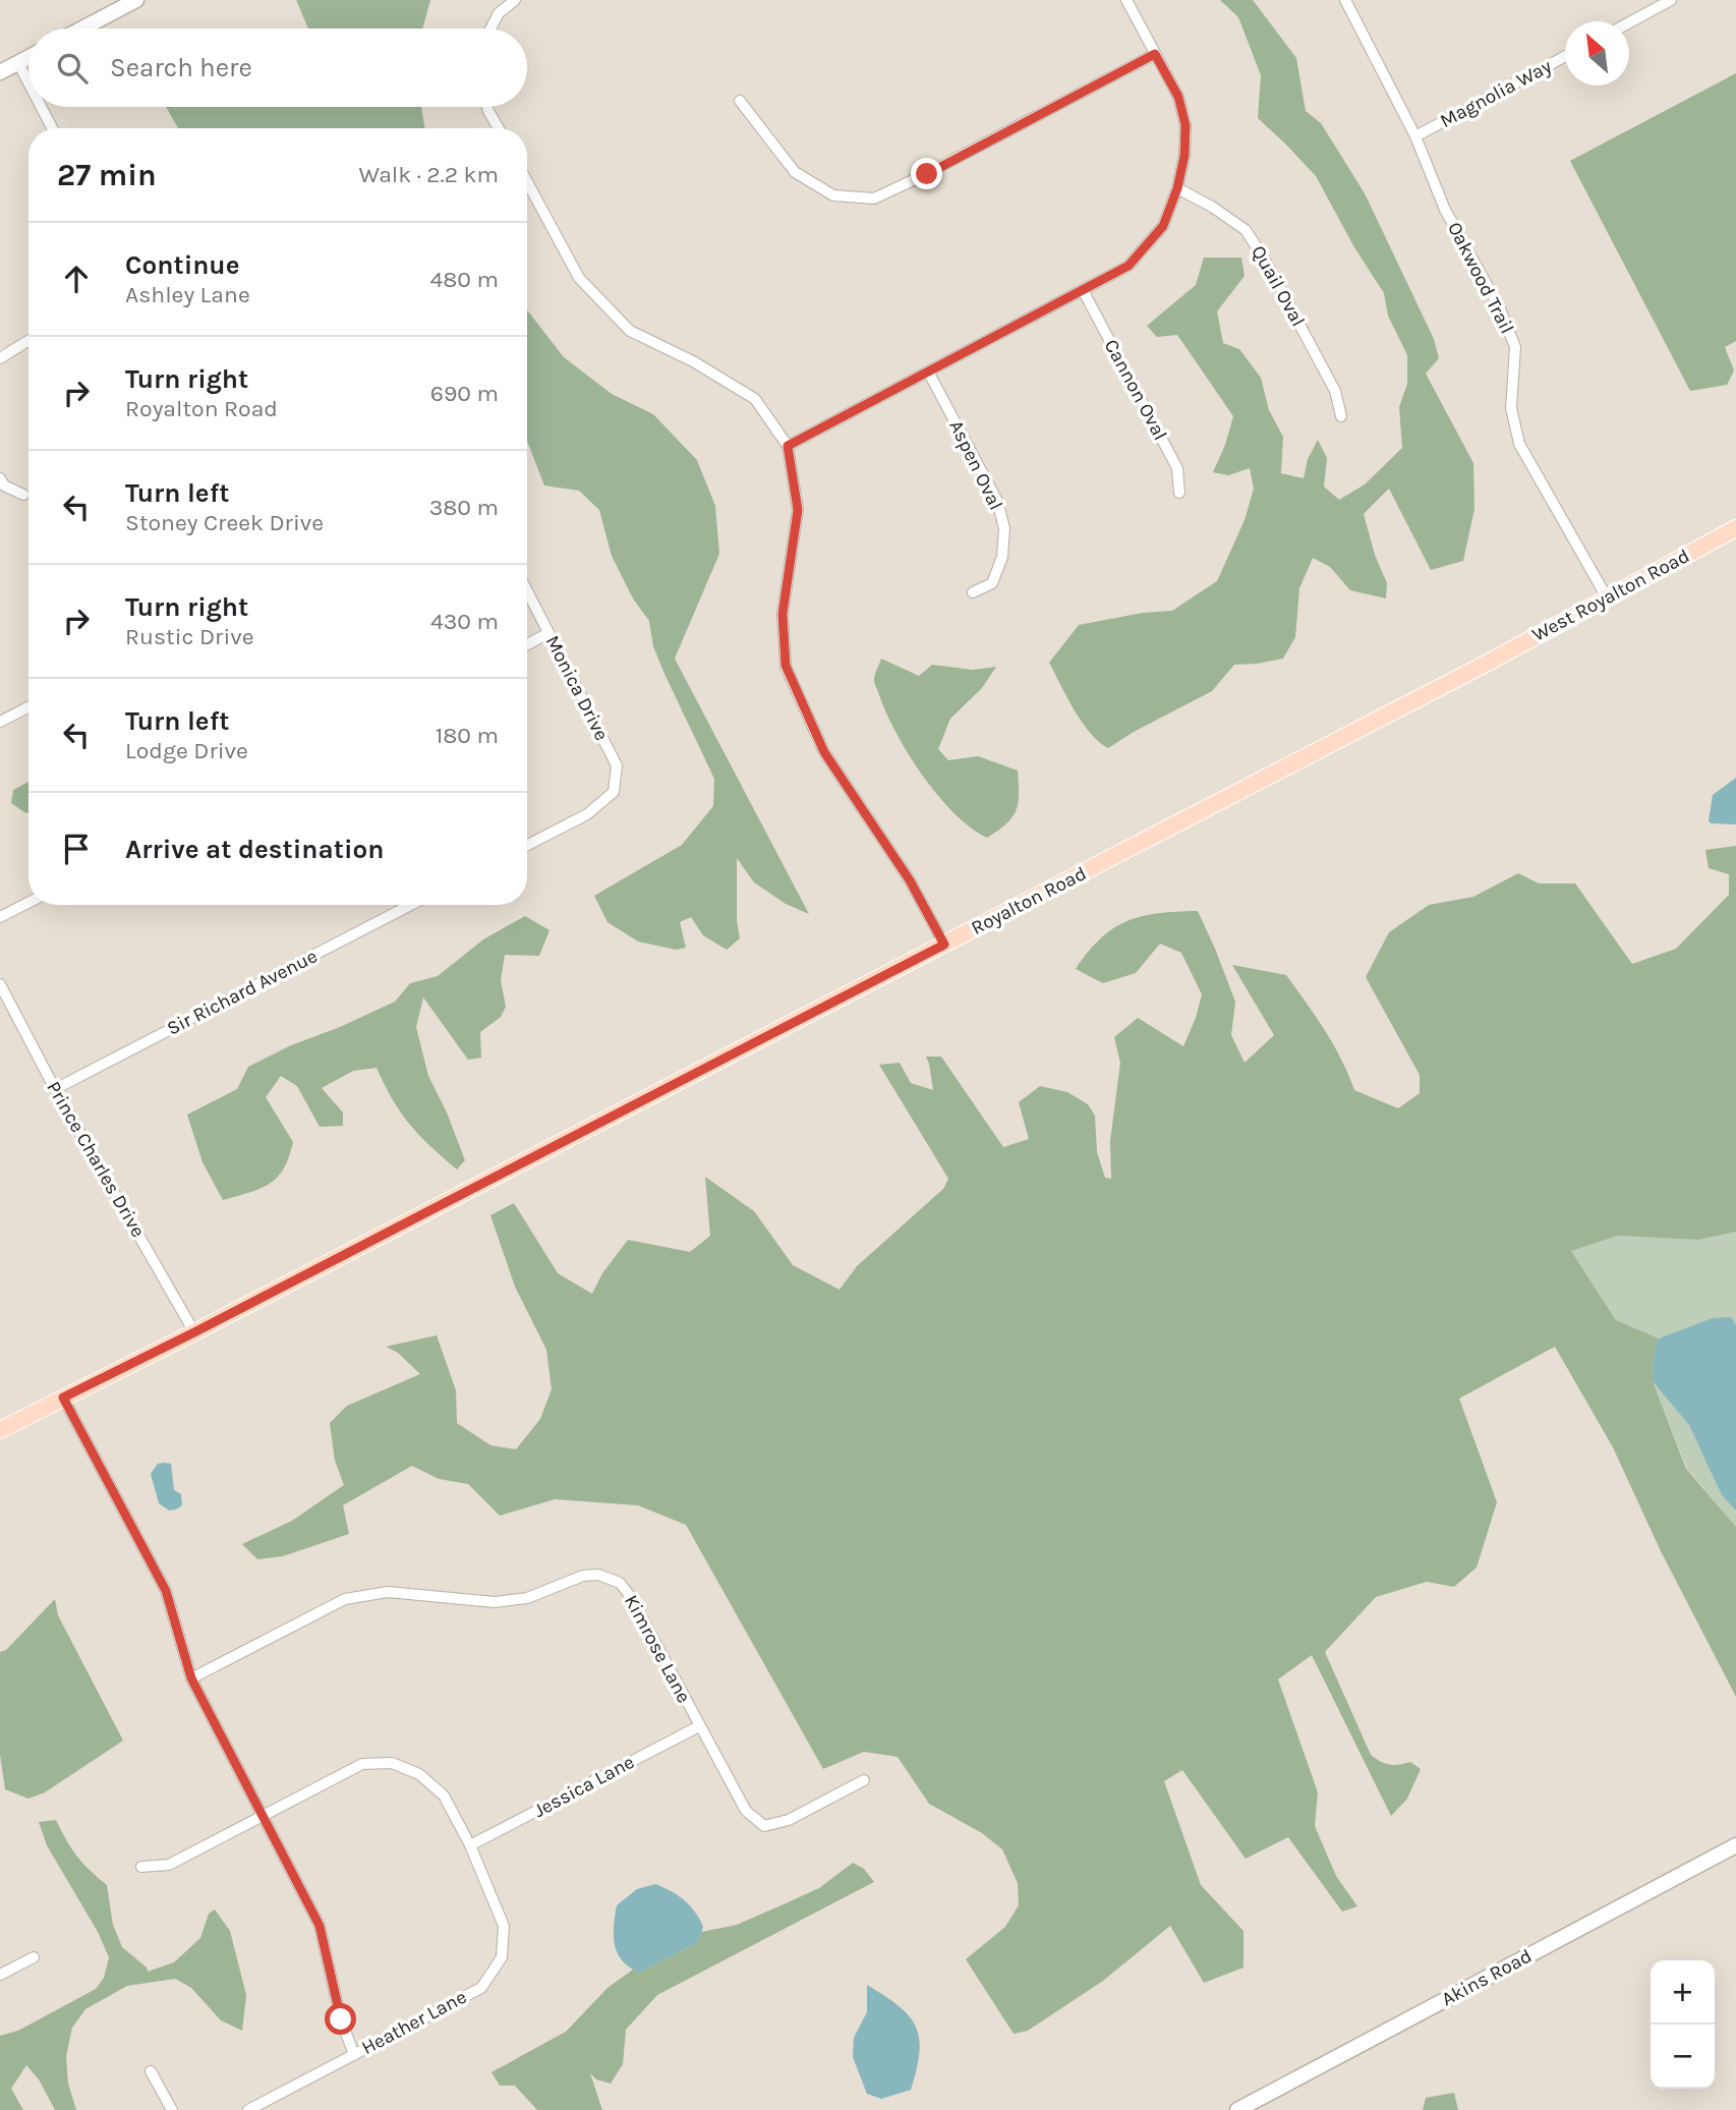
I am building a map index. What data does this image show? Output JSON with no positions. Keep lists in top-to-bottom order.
{
  "streets": {
    "main road": ["West Royalton Road", "Royalton Road"],
    "street": [
      "Magnolia Way",
      "Oakwood Trail",
      "Quail Oval",
      "Cannon Oval",
      "Aspen Oval",
      "Monica Drive",
      "Sir Richard Avenue",
      "Prince Charles Drive",
      "Kimrose Lane",
      "Jessica Lane",
      "Akins Road",
      "Heather Lane"
    ]
  },
  "crossings": [
    ["Magnolia Way", "Oakwood Trail"],
    ["Oakwood Trail", "West Royalton Road"],
    ["West Royalton Road", "Royalton Road"],
    ["Royalton Road", "Prince Charles Drive"],
    ["Sir Richard Avenue", "Prince Charles Drive"],
    ["Kimrose Lane", "Jessica Lane"],
    ["Jessica Lane", "Heather Lane"]
  ],
  "north": "top left",
  "page": {
    "search": "Search here",
    "heading": ["27 min", "Walk · 2.2 km"],
    "list": [
      ["Continue", "Ashley Lane", "480 m"],
      ["Turn right", "Royalton Road", "690 m"],
      ["Turn left", "Stoney Creek Drive", "380 m"],
      ["Turn right", "Rustic Drive", "430 m"],
      ["Turn left", "Lodge Drive", "180 m"],
      "Arrive at destination"
    ],
    "map_buttons": ["+", "−"]
  }
}
